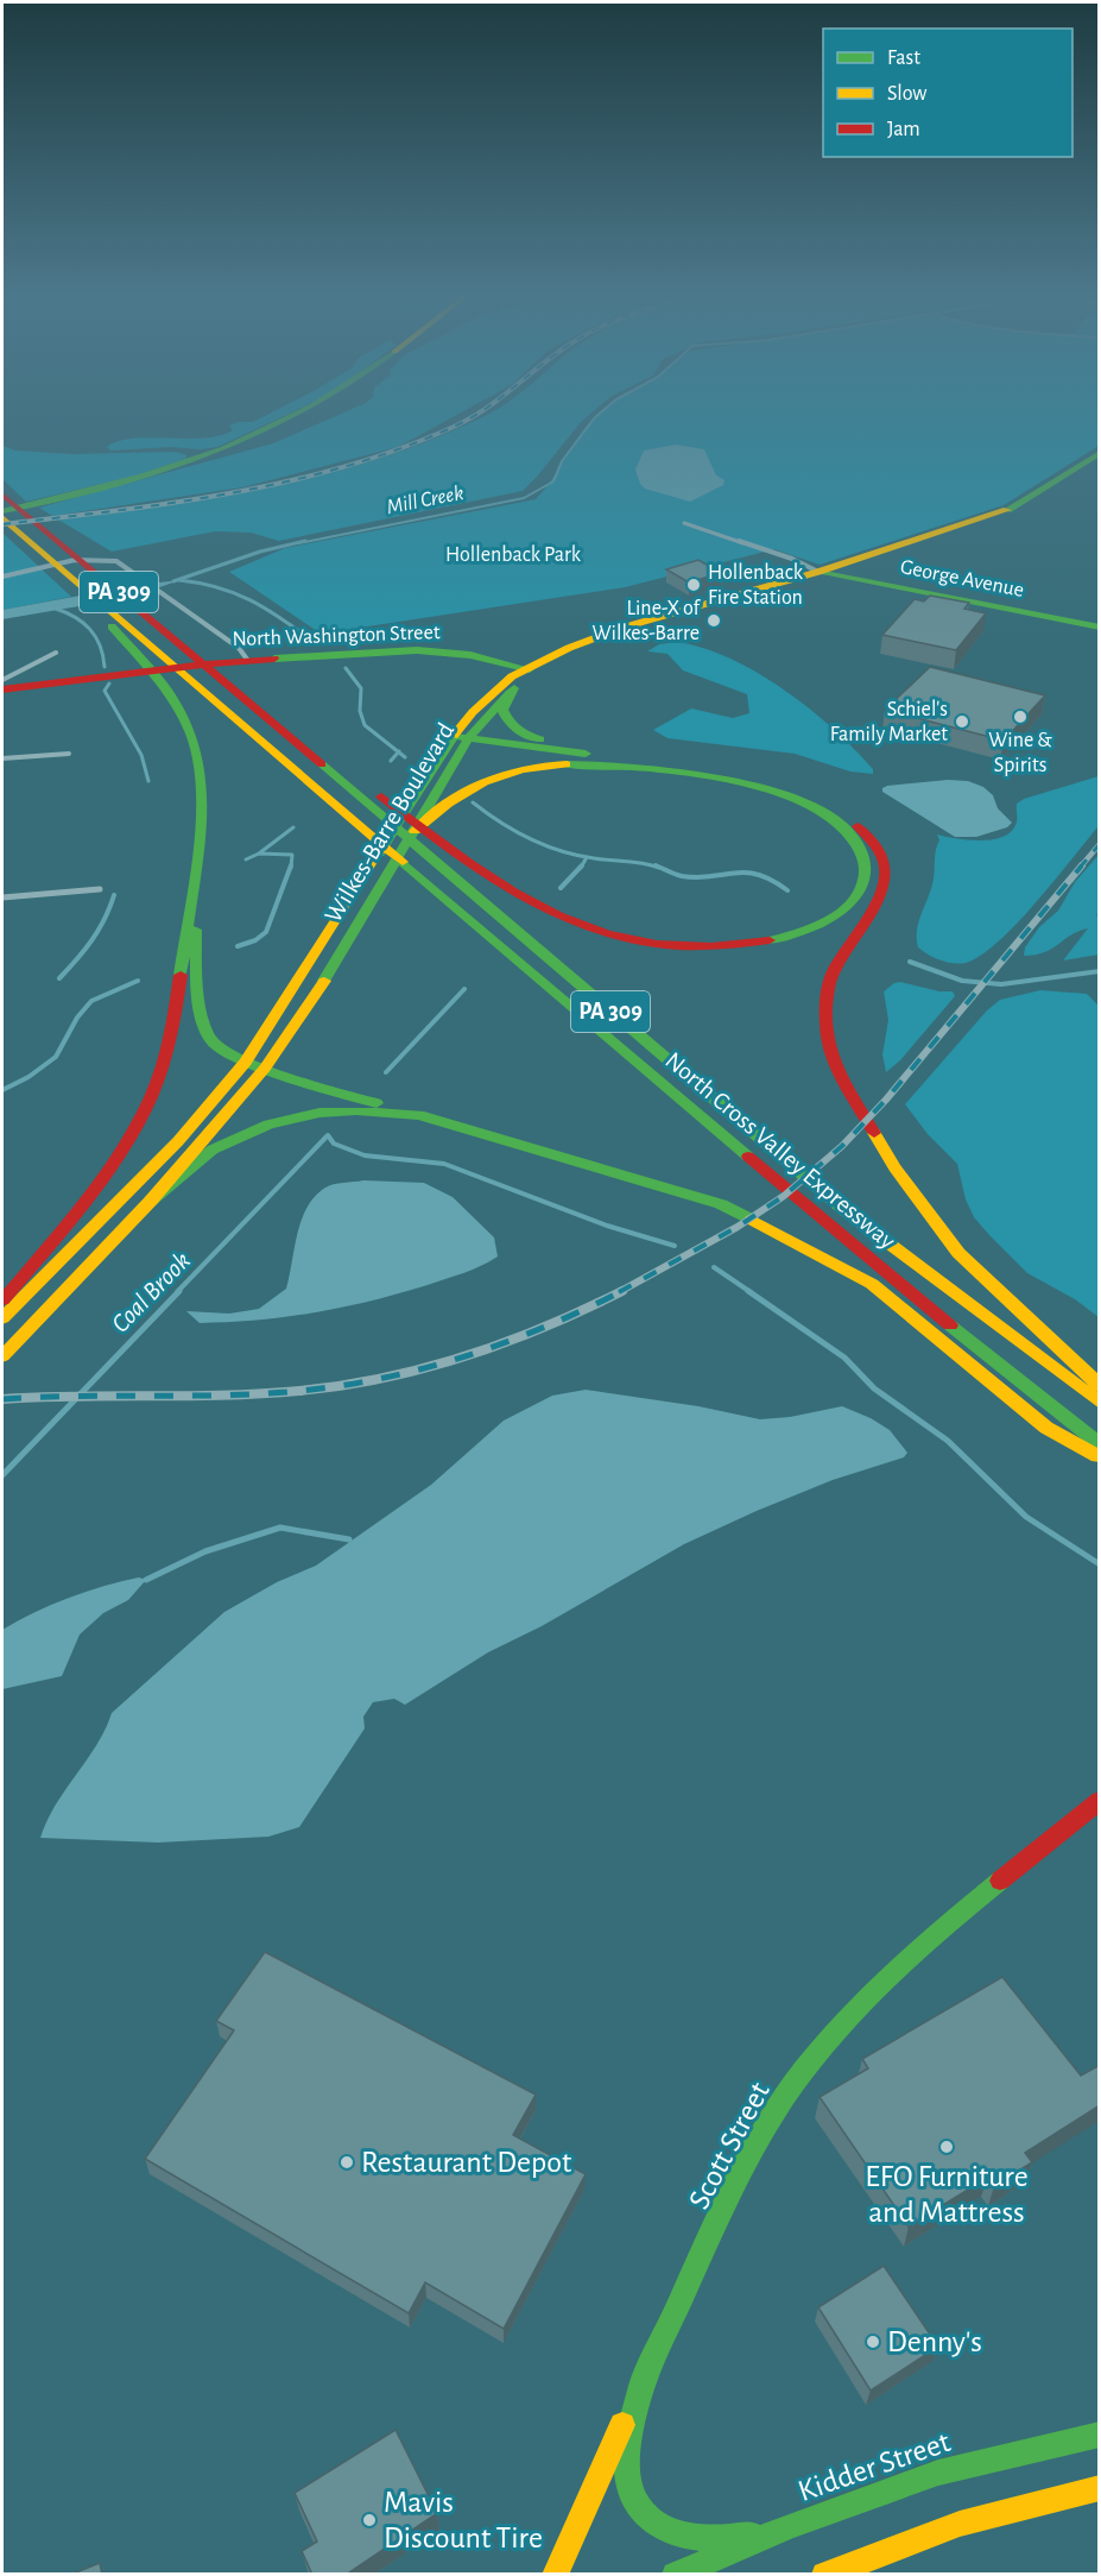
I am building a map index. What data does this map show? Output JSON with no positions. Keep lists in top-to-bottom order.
{
  "streets": {
    "main road": [
      "George Avenue",
      "PA 309",
      "North Washington Street",
      "Wilkes-Barre Boulevard",
      "North Cross Valley Expressway",
      "Scott Street",
      "Kidder Street"
    ]
  },
  "crossings": [
    ["PA 309", "North Cross Valley Expressway"],
    ["North Washington Street", "Wilkes-Barre Boulevard"]
  ],
  "water": ["Mill Creek", "Coal Brook"],
  "parks": ["Hollenback Park"],
  "places": [
    "Hollenback Fire Station",
    "Line-X of Wilkes-Barre",
    "Wine & Spirits",
    "Schiel's Family Market",
    "EFO Furniture and Mattress",
    "Restaurant Depot",
    "Denny's",
    "Mavis Discount Tire"
  ],
  "legend": ["Fast", "Slow", "Jam"]
}
